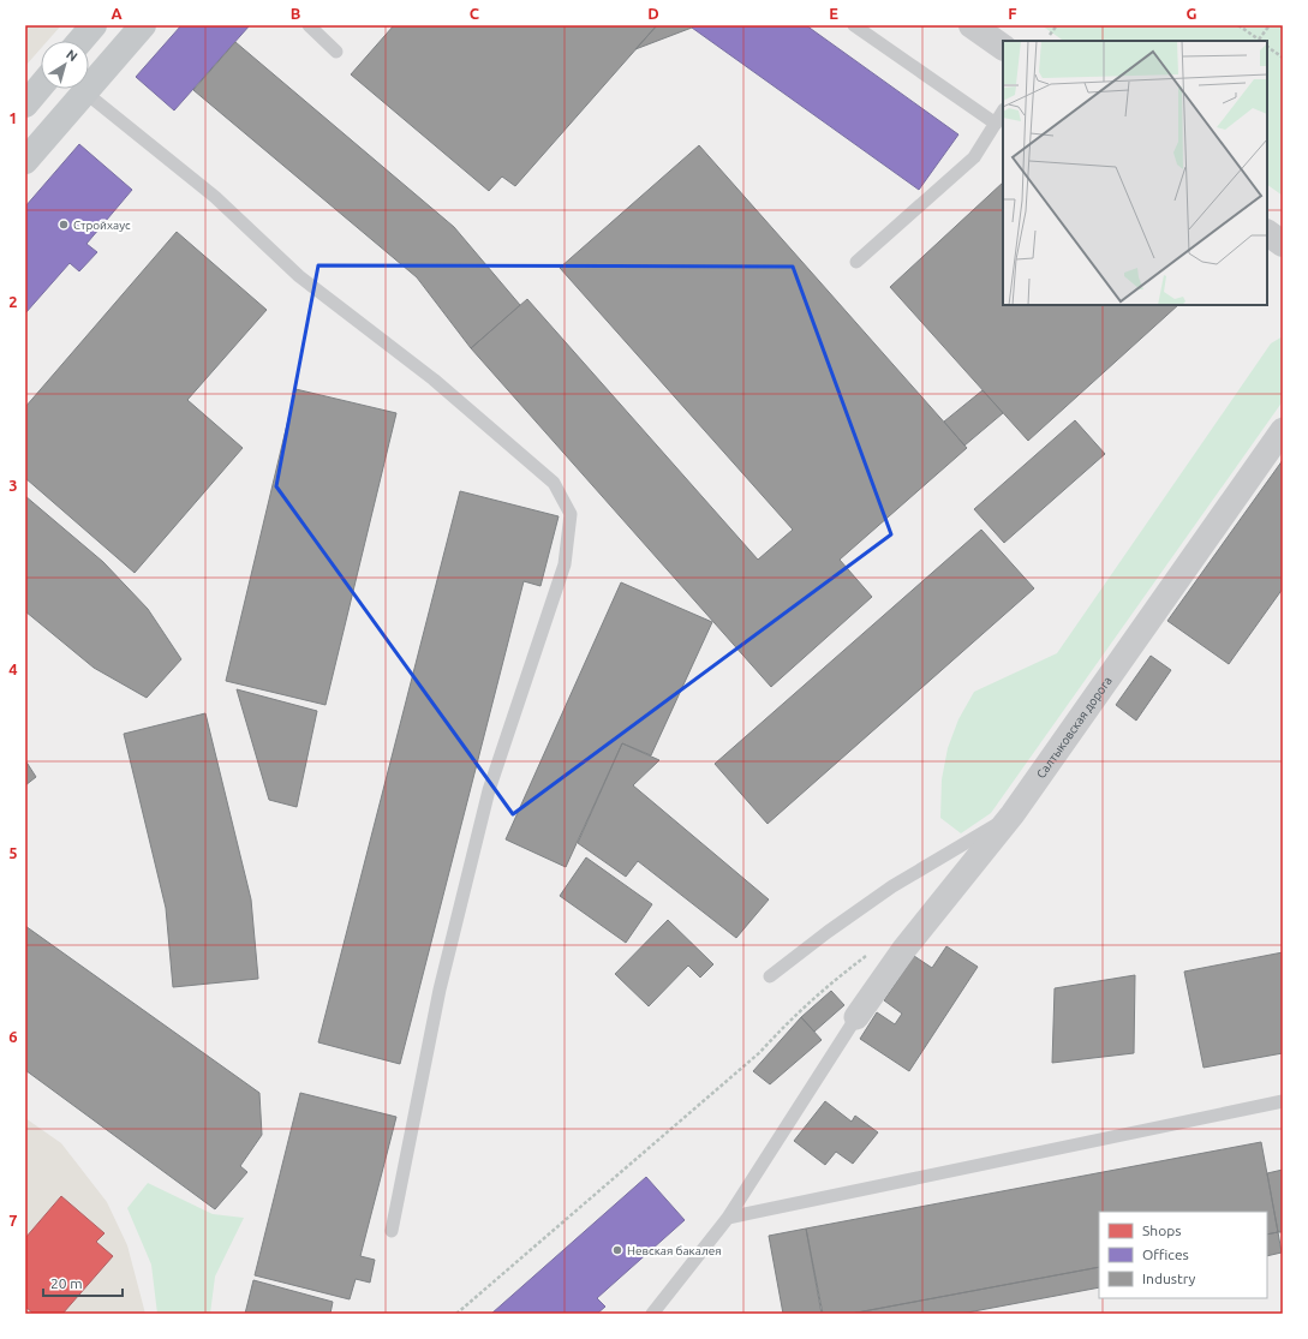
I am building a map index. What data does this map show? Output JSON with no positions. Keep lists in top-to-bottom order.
{
  "streets": {
    "street": ["Салтыковская дорога"]
  },
  "places": ["Стройхаус", "Невская бакалея"],
  "legend": ["Shops", "Offices", "Industry"],
  "scale_bar": "20 m",
  "north": "top right",
  "grid": {
    "columns": [
      "A",
      "B",
      "C",
      "D",
      "E",
      "F",
      "G"
    ],
    "rows": [
      "1",
      "2",
      "3",
      "4",
      "5",
      "6",
      "7"
    ]
  }
}
